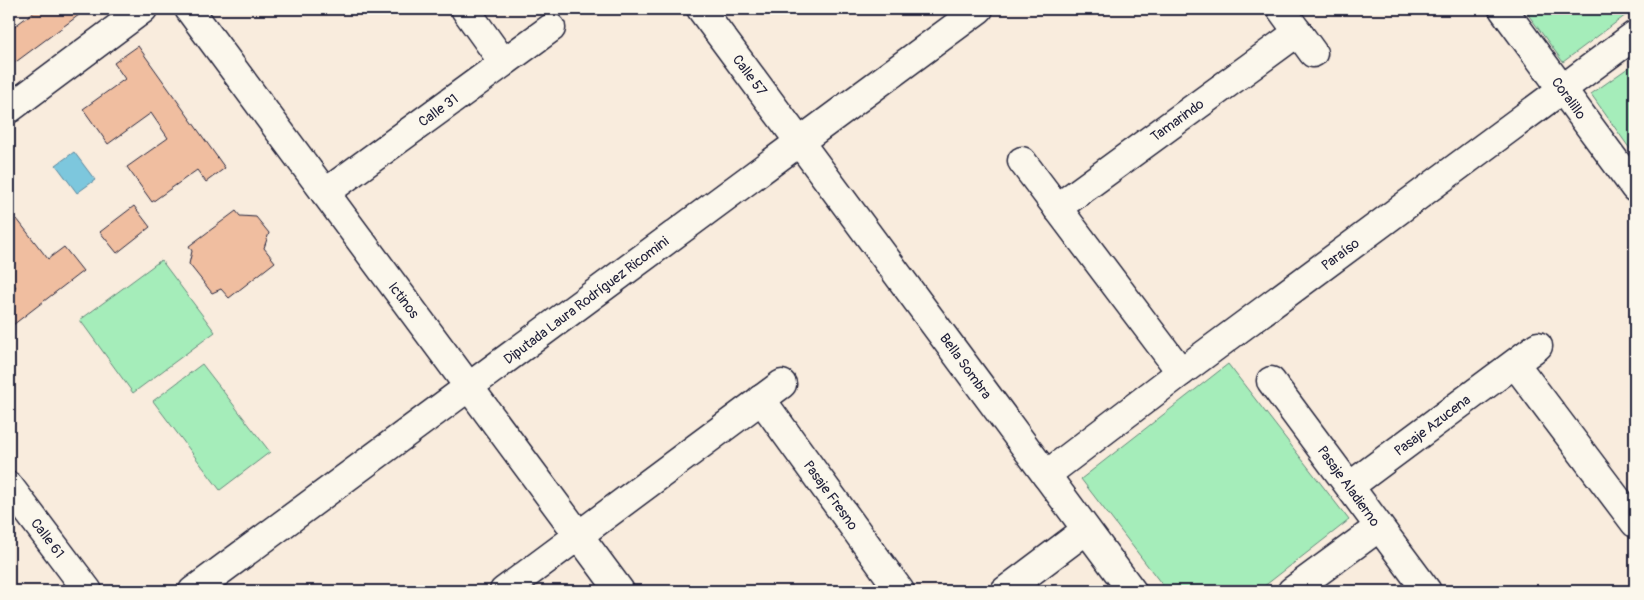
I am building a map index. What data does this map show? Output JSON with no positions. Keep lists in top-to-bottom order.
{
  "streets": {
    "street": [
      "Calle 57",
      "Coralillo",
      "Calle 31",
      "Tamarindo",
      "Paraíso",
      "Ictinos",
      "Diputada Laura Rodríguez Ricomini",
      "Bella Sombra",
      "Pasaje Azucena",
      "Pasaje Aladierno",
      "Pasaje Fresno",
      "Calle 61"
    ]
  },
  "crossings": [
    ["Calle 57", "Diputada Laura Rodríguez Ricomini"],
    ["Calle 57", "Bella Sombra"],
    ["Coralillo", "Paraíso"],
    ["Calle 31", "Ictinos"],
    ["Paraíso", "Bella Sombra"],
    ["Ictinos", "Diputada Laura Rodríguez Ricomini"],
    ["Ictinos", "Pasaje Fresno"],
    ["Diputada Laura Rodríguez Ricomini", "Bella Sombra"],
    ["Pasaje Azucena", "Pasaje Aladierno"]
  ]
}
